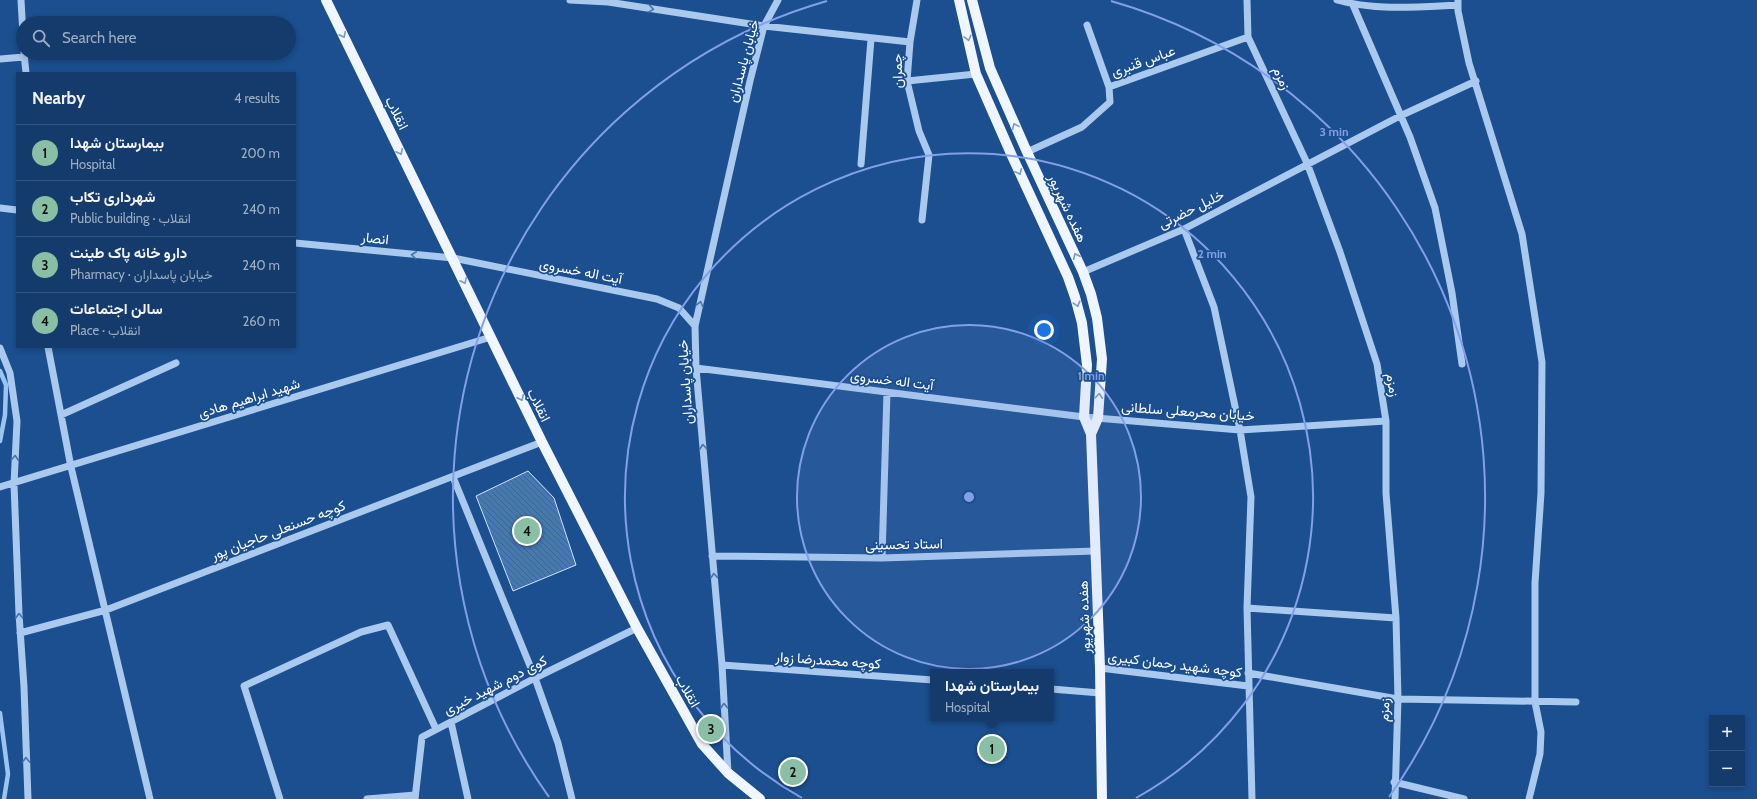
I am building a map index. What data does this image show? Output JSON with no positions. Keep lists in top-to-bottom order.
{
  "streets": {
    "main road": ["انقلاب", "هفده شهریور"],
    "street": [
      "خیابان پاسداران",
      "عباس قنبری",
      "چمران",
      "زمزم",
      "خلیل حضرتی",
      "انصار",
      "آیت اله خسروی",
      "شهید ابراهیم هادی",
      "خیابان محرمعلی سلطانی",
      "کوچه حسنعلی حاجیان پور",
      "استاد تحسینی",
      "کوچه محمدرضا زوار",
      "کوچه شهید رحمان کبیری",
      "کوی دوم شهید خیری"
    ]
  },
  "crossings": [
    ["خیابان پاسداران", "چمران"],
    ["خیابان پاسداران", "انقلاب"],
    ["خیابان پاسداران", "آیت اله خسروی"],
    ["خیابان پاسداران", "استاد تحسینی"],
    ["خیابان پاسداران", "کوچه محمدرضا زوار"],
    ["عباس قنبری", "زمزم"],
    ["عباس قنبری", "هفده شهریور"],
    ["زمزم", "خلیل حضرتی"],
    ["زمزم", "خیابان محرمعلی سلطانی"],
    ["انقلاب", "انصار"],
    ["انقلاب", "آیت اله خسروی"],
    ["انقلاب", "شهید ابراهیم هادی"],
    ["انقلاب", "کوچه حسنعلی حاجیان پور"],
    ["انقلاب", "کوی دوم شهید خیری"],
    ["هفده شهریور", "خلیل حضرتی"],
    ["هفده شهریور", "آیت اله خسروی"],
    ["هفده شهریور", "خیابان محرمعلی سلطانی"],
    ["هفده شهریور", "استاد تحسینی"],
    ["هفده شهریور", "کوچه شهید رحمان کبیری"],
    ["انصار", "آیت اله خسروی"],
    ["آیت اله خسروی", "خیابان محرمعلی سلطانی"]
  ],
  "one_way": ["خیابان پاسداران", "انقلاب", "انصار"],
  "page": {
    "search": "Search here",
    "heading": ["Nearby", "4 results"],
    "list": [
      {
        "mark": "1",
        "name": "بیمارستان شهدا",
        "note": "Hospital",
        "value": "200 m"
      },
      {
        "mark": "2",
        "name": "شهرداری تکاب",
        "note": "Public building · انقلاب",
        "value": "240 m"
      },
      {
        "mark": "3",
        "name": "دارو خانه پاک طینت",
        "note": "Pharmacy · خیابان پاسداران",
        "value": "240 m"
      },
      {
        "mark": "4",
        "name": "سالن اجتماعات",
        "note": "Place · انقلاب",
        "value": "260 m"
      }
    ],
    "pins": [
      "4",
      "3",
      "1",
      "2"
    ],
    "popup": ["بیمارستان شهدا", "Hospital"],
    "map_buttons": ["+", "−"]
  },
  "rings": ["3 min", "2 min", "1 min"]
}
